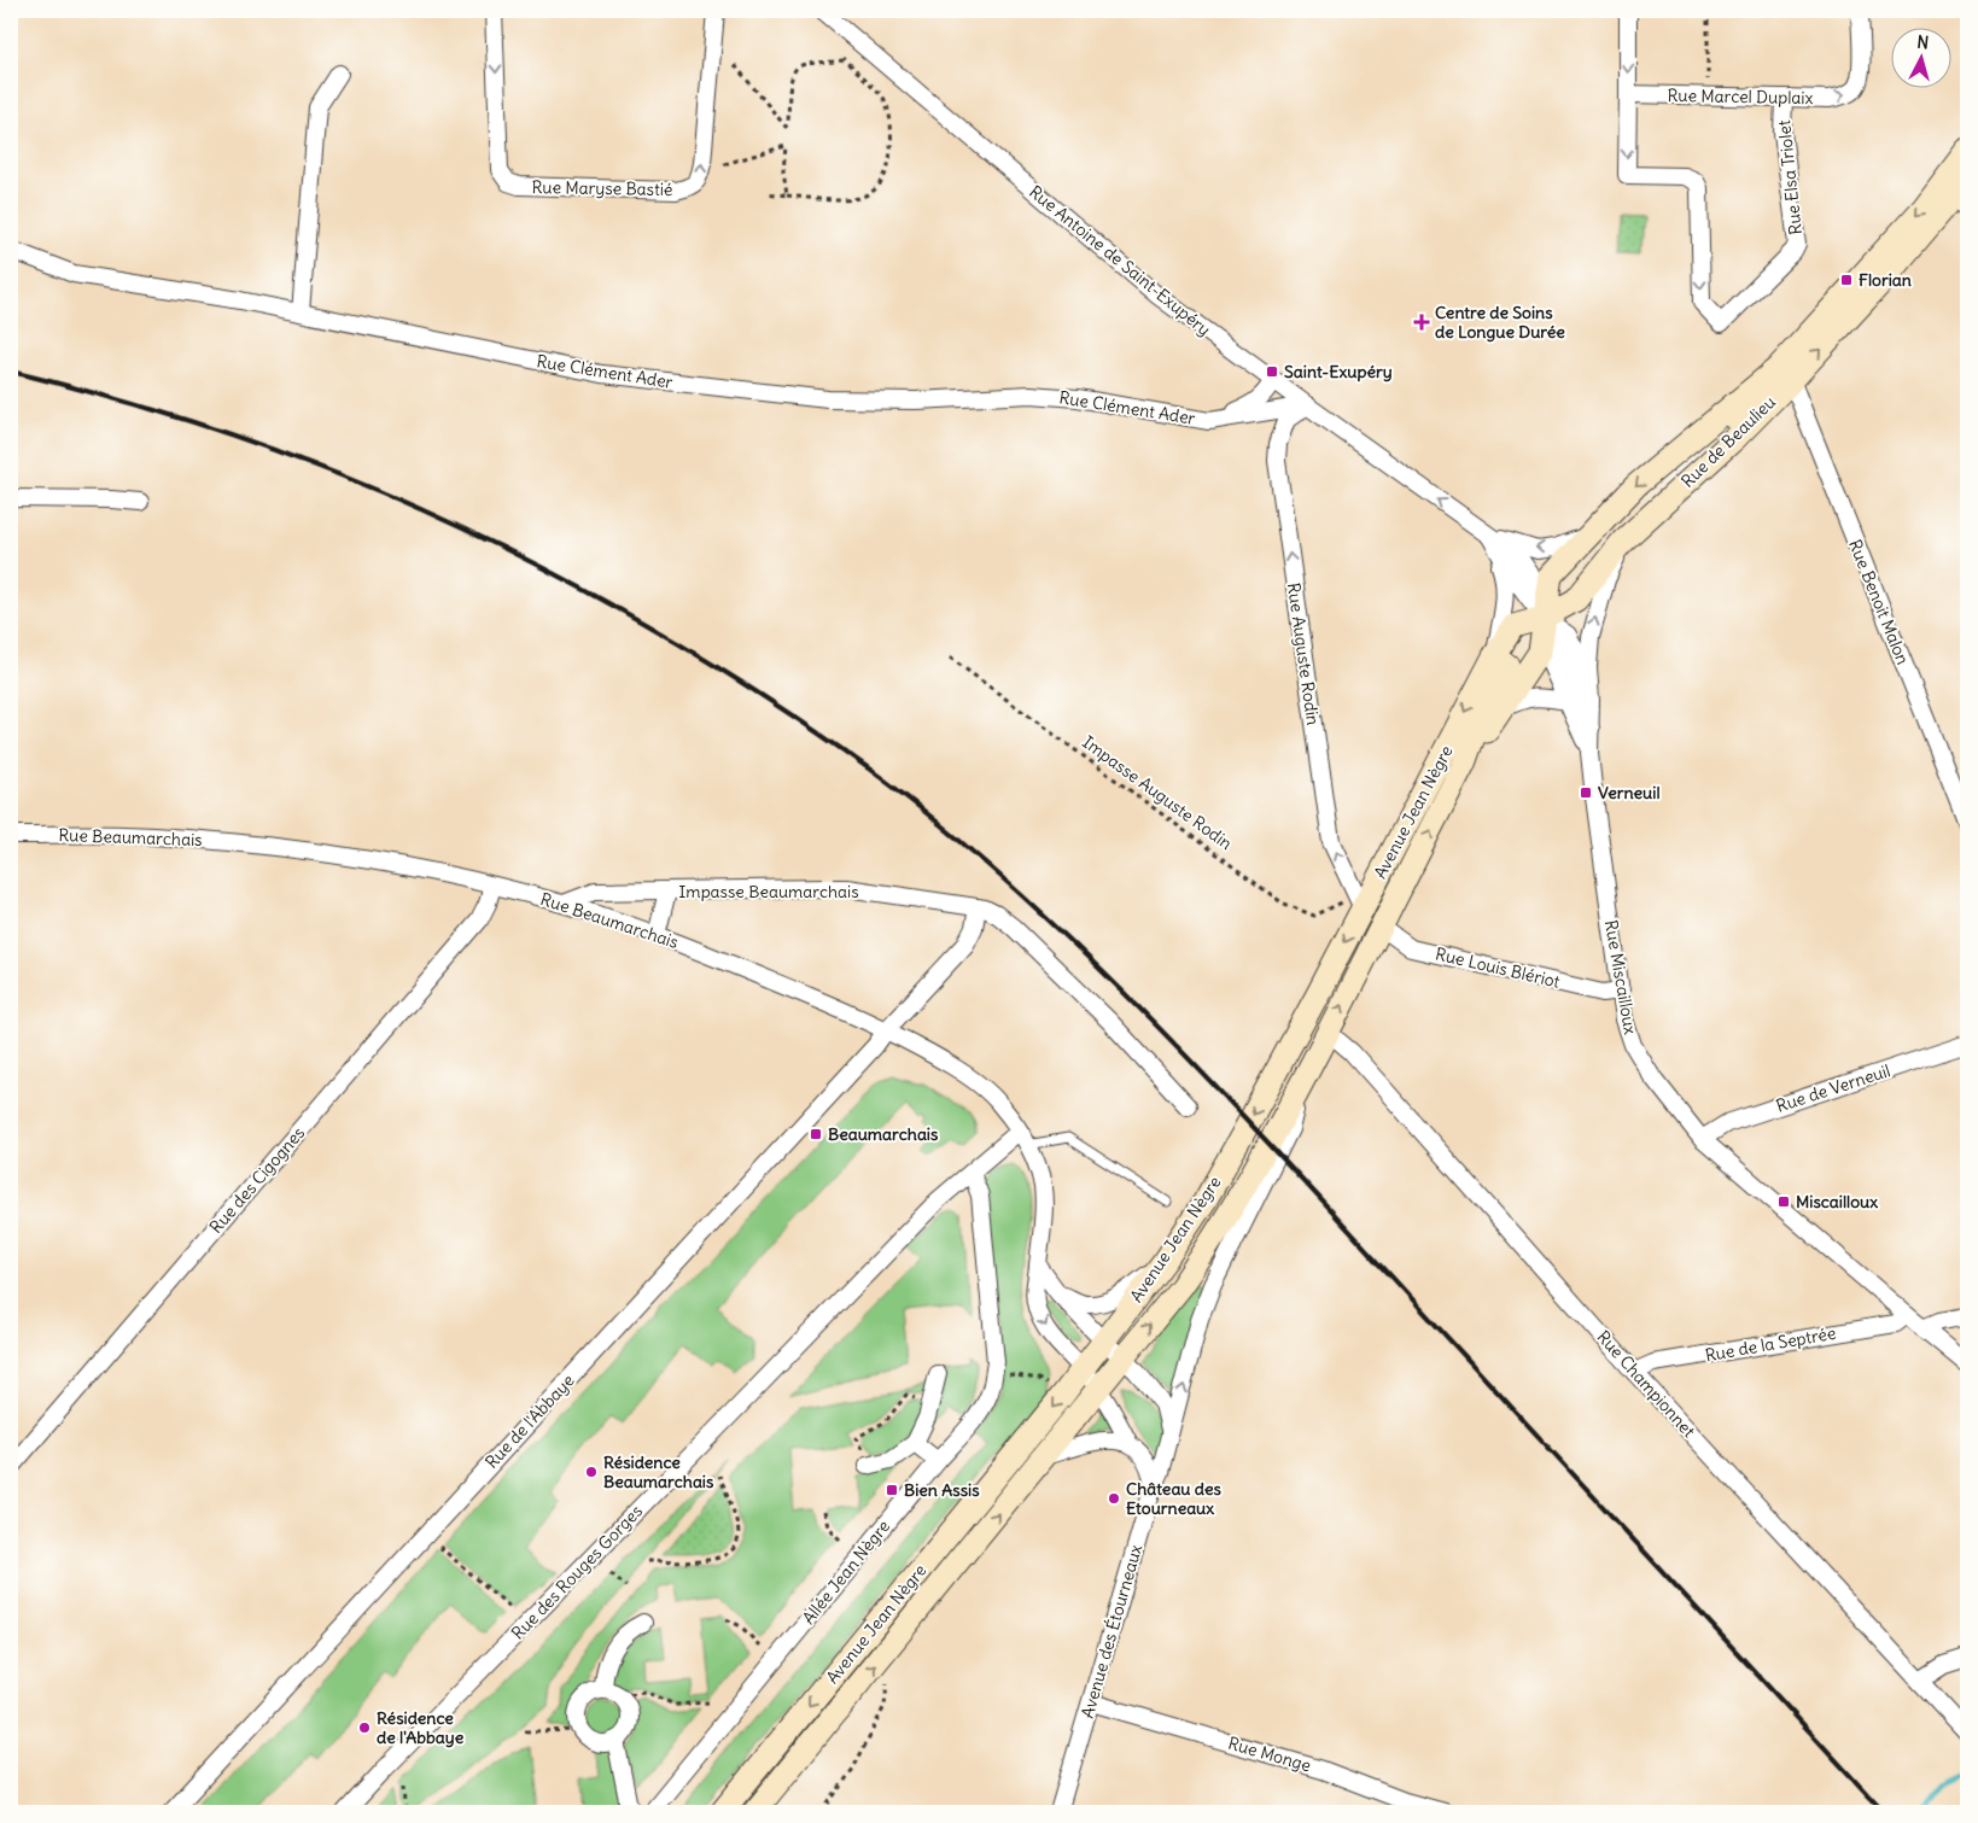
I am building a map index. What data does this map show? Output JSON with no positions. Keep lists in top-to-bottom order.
{
  "streets": {
    "main road": ["Rue de Beaulieu", "Avenue Jean Nègre"],
    "street": [
      "Rue Marcel Duplaix",
      "Rue Elsa Triolet",
      "Rue Maryse Bastié",
      "Rue Antoine de Saint-Exupéry",
      "Rue Clément Ader",
      "Rue Benoit Malon",
      "Rue Auguste Rodin",
      "Rue Beaumarchais",
      "Impasse Beaumarchais",
      "Rue Louis Blériot",
      "Rue Miscailloux",
      "Rue de Verneuil",
      "Rue des Cigognes",
      "Rue de la Septrée",
      "Rue Championnet",
      "Rue de l'Abbaye",
      "Rue des Rouges Gorges",
      "Allée Jean Nègre",
      "Avenue des Étourneaux",
      "Rue Monge"
    ],
    "path": ["Impasse Auguste Rodin"]
  },
  "crossings": [
    ["Rue Marcel Duplaix", "Rue Elsa Triolet"],
    ["Rue Antoine de Saint-Exupéry", "Rue Clément Ader"],
    ["Rue Antoine de Saint-Exupéry", "Rue de Beaulieu"],
    ["Rue Antoine de Saint-Exupéry", "Rue Auguste Rodin"],
    ["Rue Antoine de Saint-Exupéry", "Avenue Jean Nègre"],
    ["Rue Clément Ader", "Rue Auguste Rodin"],
    ["Rue de Beaulieu", "Rue Benoit Malon"],
    ["Rue de Beaulieu", "Avenue Jean Nègre"],
    ["Rue Auguste Rodin", "Impasse Auguste Rodin"],
    ["Rue Auguste Rodin", "Avenue Jean Nègre"],
    ["Impasse Auguste Rodin", "Avenue Jean Nègre"],
    ["Avenue Jean Nègre", "Rue Beaumarchais"],
    ["Avenue Jean Nègre", "Rue Louis Blériot"],
    ["Avenue Jean Nègre", "Rue Championnet"],
    ["Avenue Jean Nègre", "Avenue des Étourneaux"],
    ["Rue Beaumarchais", "Impasse Beaumarchais"],
    ["Rue Beaumarchais", "Rue des Cigognes"],
    ["Rue Beaumarchais", "Rue de l'Abbaye"],
    ["Rue Beaumarchais", "Rue des Rouges Gorges"],
    ["Rue Beaumarchais", "Avenue des Étourneaux"],
    ["Rue Louis Blériot", "Rue Miscailloux"],
    ["Rue Miscailloux", "Rue de Verneuil"],
    ["Rue Miscailloux", "Rue de la Septrée"],
    ["Rue de la Septrée", "Rue Championnet"],
    ["Rue des Rouges Gorges", "Allée Jean Nègre"],
    ["Avenue des Étourneaux", "Rue Monge"]
  ],
  "one_way": ["Rue Auguste Rodin", "Avenue des Étourneaux"],
  "places": {
    "transit": [
      "Florian",
      "Saint-Exupéry",
      "Verneuil",
      "Beaumarchais",
      "Miscailloux",
      "Bien Assis"
    ],
    "health": ["Centre de Soins de Longue Durée"],
    "other": ["Résidence Beaumarchais", "Château des Etourneaux", "Résidence de l'Abbaye"]
  },
  "north": "top"
}
